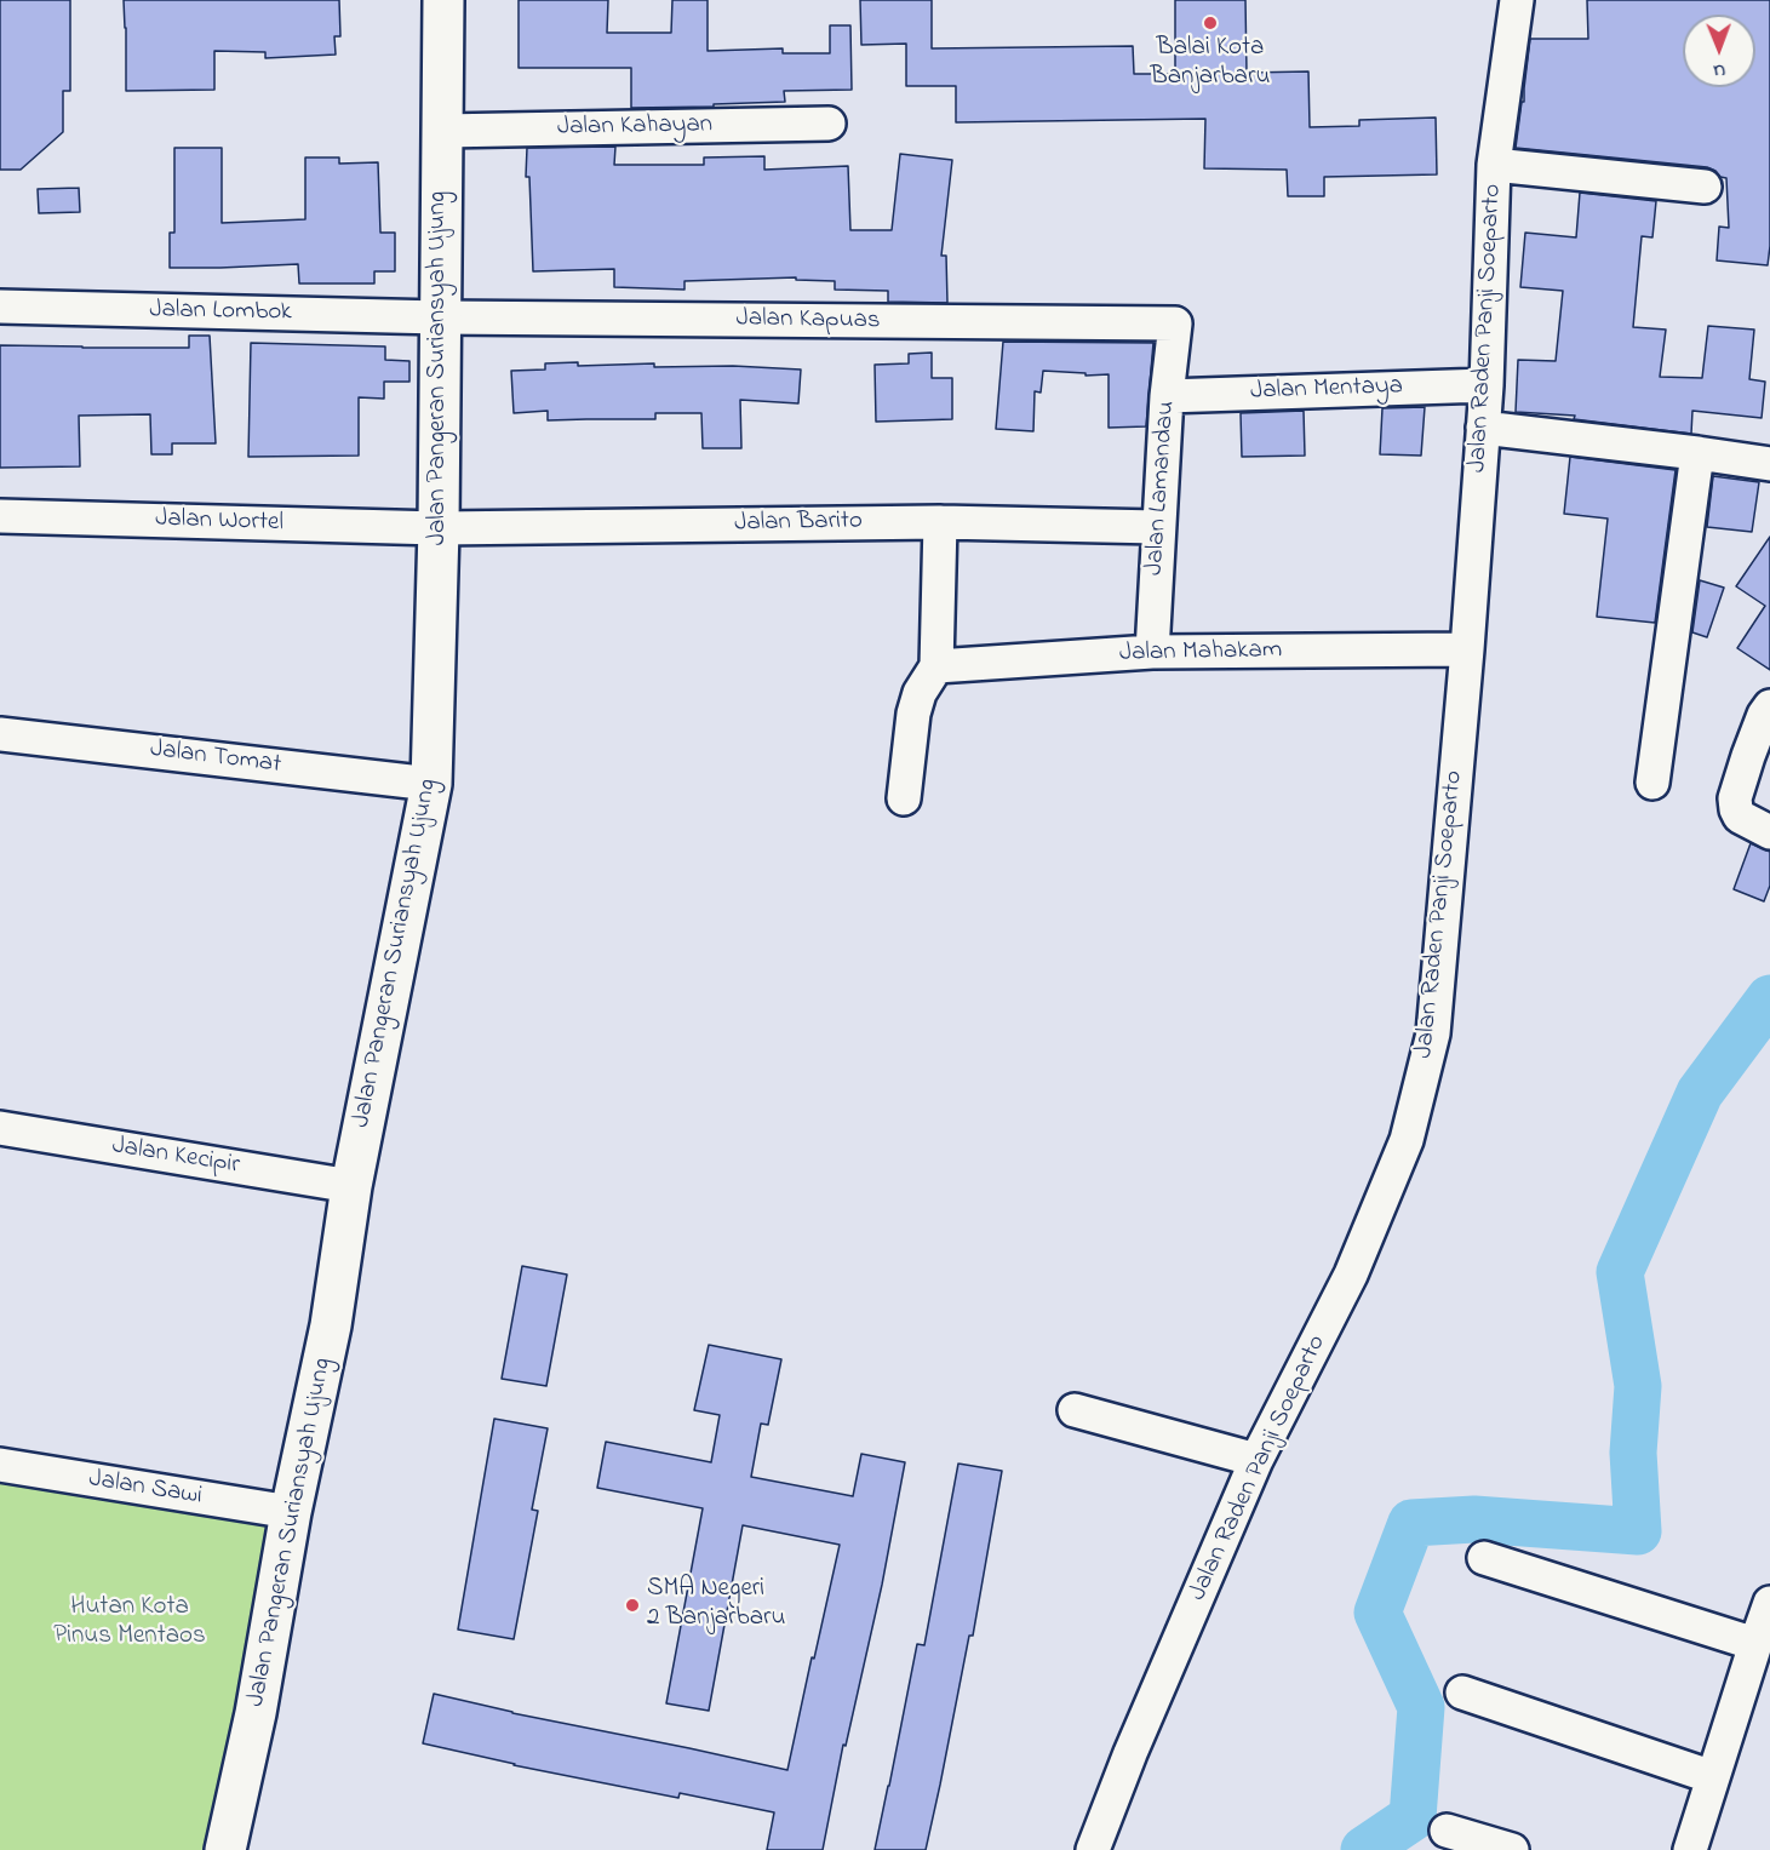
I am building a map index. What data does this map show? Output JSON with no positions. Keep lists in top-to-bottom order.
{
  "streets": {
    "main road": ["Jalan Pangeran Suriansyah Ujung"],
    "street": [
      "Jalan Kahayan",
      "Jalan Lombok",
      "Jalan Kapuas",
      "Jalan Raden Panji Soeparto",
      "Jalan Mentaya",
      "Jalan Lamandau",
      "Jalan Wortel",
      "Jalan Barito",
      "Jalan Mahakam",
      "Jalan Tomat",
      "Jalan Kecipir",
      "Jalan Sawi"
    ]
  },
  "crossings": [
    ["Jalan Kahayan", "Jalan Pangeran Suriansyah Ujung"],
    ["Jalan Lombok", "Jalan Kapuas"],
    ["Jalan Lombok", "Jalan Pangeran Suriansyah Ujung"],
    ["Jalan Kapuas", "Jalan Pangeran Suriansyah Ujung"],
    ["Jalan Kapuas", "Jalan Lamandau"],
    ["Jalan Raden Panji Soeparto", "Jalan Mentaya"],
    ["Jalan Raden Panji Soeparto", "Jalan Mahakam"],
    ["Jalan Pangeran Suriansyah Ujung", "Jalan Wortel"],
    ["Jalan Pangeran Suriansyah Ujung", "Jalan Barito"],
    ["Jalan Pangeran Suriansyah Ujung", "Jalan Tomat"],
    ["Jalan Pangeran Suriansyah Ujung", "Jalan Kecipir"],
    ["Jalan Pangeran Suriansyah Ujung", "Jalan Sawi"],
    ["Jalan Mentaya", "Jalan Lamandau"],
    ["Jalan Lamandau", "Jalan Barito"],
    ["Jalan Lamandau", "Jalan Mahakam"],
    ["Jalan Wortel", "Jalan Barito"]
  ],
  "parks": ["Hutan Kota Pinus Mentaos"],
  "places": ["Balai Kota Banjarbaru", "SMA Negeri 2 Banjarbaru"],
  "north": "bottom"
}
